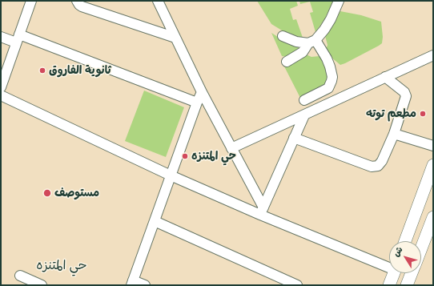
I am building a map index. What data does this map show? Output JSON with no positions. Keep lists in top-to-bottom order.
{
  "districts": ["حي المتنزه"],
  "places": [
    "ثانوية الفاروق",
    "مطعم توته",
    "حي المتنزه",
    "مستوصف"
  ],
  "north": "top left"
}
